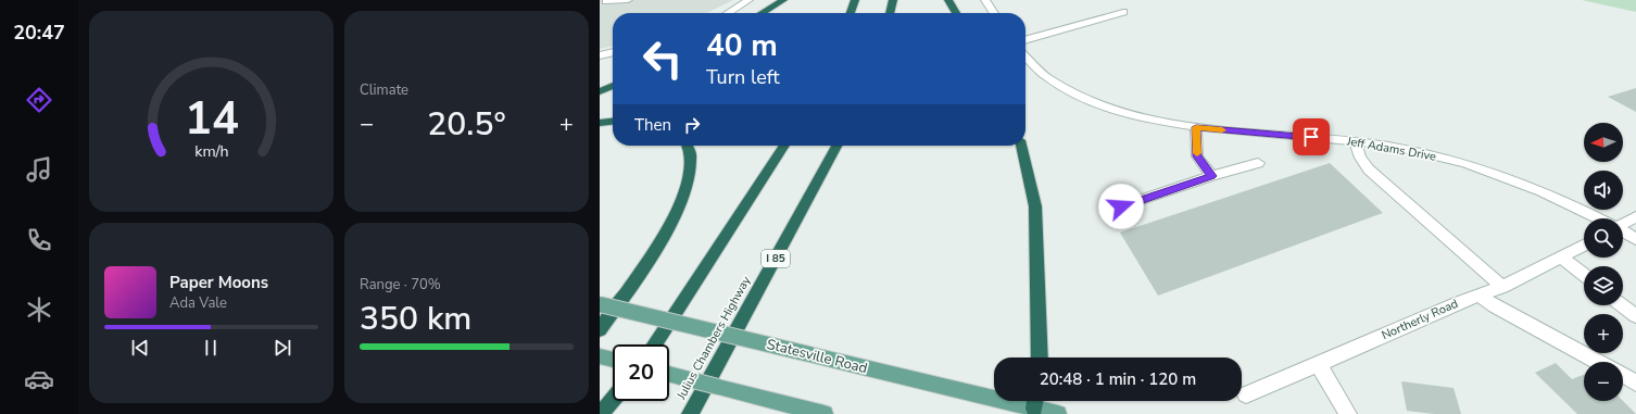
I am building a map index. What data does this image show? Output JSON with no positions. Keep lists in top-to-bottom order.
{
  "streets": {
    "highway": ["I 85", "Julius Chambers Highway"],
    "main road": ["Statesville Road"],
    "street": ["Jeff Adams Drive", "Northerly Road"]
  },
  "north": "left",
  "page": {
    "tabs": "20:47",
    "tile": [
      "Climate",
      ["Range · 70%", "350 km"]
    ],
    "turn": ["40 m", "Turn left"],
    "then": "Then",
    "heat": ["−", "20.5°", "+"],
    "map_buttons": ["+", "−"],
    "song": ["Paper Moons", "Ada Vale"],
    "limit": "20",
    "trip": "20:48 · 1 min · 120 m",
    "gauge": ["14", "km/h"]
  }
}
